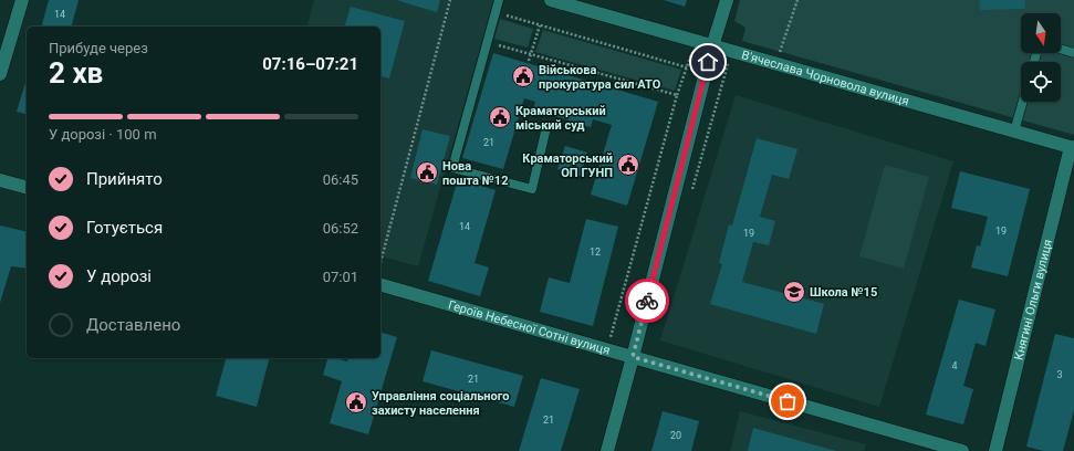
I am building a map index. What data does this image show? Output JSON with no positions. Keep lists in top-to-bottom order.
{
  "streets": {
    "street": ["В'ячеслава Чорновола вулиця", "Княгині Ольги вулиця", "Героїв Небесної Сотні вулиця"]
  },
  "crossings": [
    ["В'ячеслава Чорновола вулиця", "Княгині Ольги вулиця"]
  ],
  "places": {
    "public building": [
      "Військова прокуратура сил АТО",
      "Краматорський міський суд",
      "Краматорський ОП ГУНП",
      "Нова пошта №12",
      "Управління соціального захисту населення"
    ],
    "school or university": ["Школа №15"]
  },
  "house_numbers": [
    "14",
    "21",
    "14",
    "19",
    "19",
    "12",
    "4",
    "3",
    "21",
    "21",
    "20"
  ],
  "north": "bottom",
  "page": {
    "heading": ["2 хв", "Прибуде через", "07:16–07:21"],
    "bar": "У дорозі · 100 m",
    "list": [
      ["Прийнято", "06:45"],
      ["Готується", "06:52"],
      ["У дорозі", "07:01"],
      "Доставлено"
    ]
  }
}
